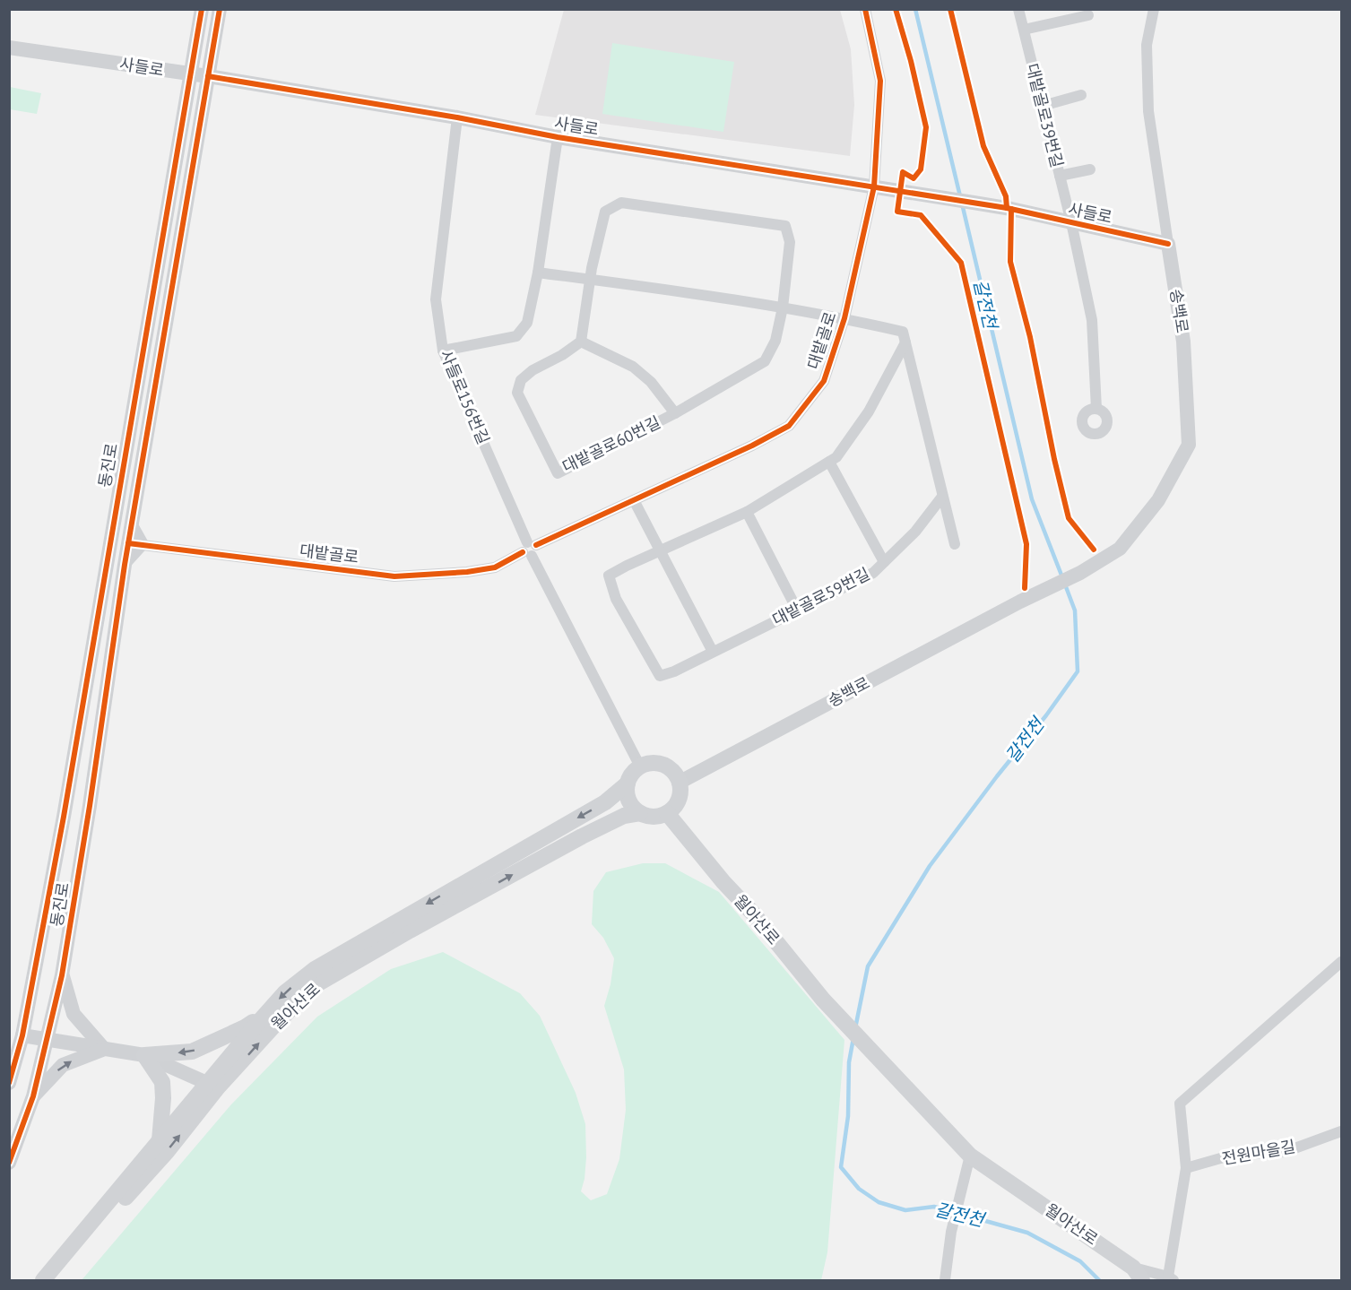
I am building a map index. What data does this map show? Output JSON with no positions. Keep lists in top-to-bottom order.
{
  "streets": {
    "main road": ["월아산로"],
    "street": [
      "사들로",
      "대밭골로39번길",
      "송백로",
      "대밭골로",
      "사들로156번길",
      "대밭골로60번길",
      "동진로",
      "대밭골로59번길",
      "전원마을길"
    ]
  },
  "crossings": [
    ["사들로", "대밭골로39번길"],
    ["사들로", "송백로"],
    ["사들로", "대밭골로"],
    ["사들로", "사들로156번길"],
    ["사들로", "동진로"],
    ["송백로", "사들로156번길"],
    ["송백로", "월아산로"],
    ["대밭골로", "사들로156번길"],
    ["대밭골로", "동진로"],
    ["사들로156번길", "월아산로"]
  ],
  "water": ["갈전천"]
}
